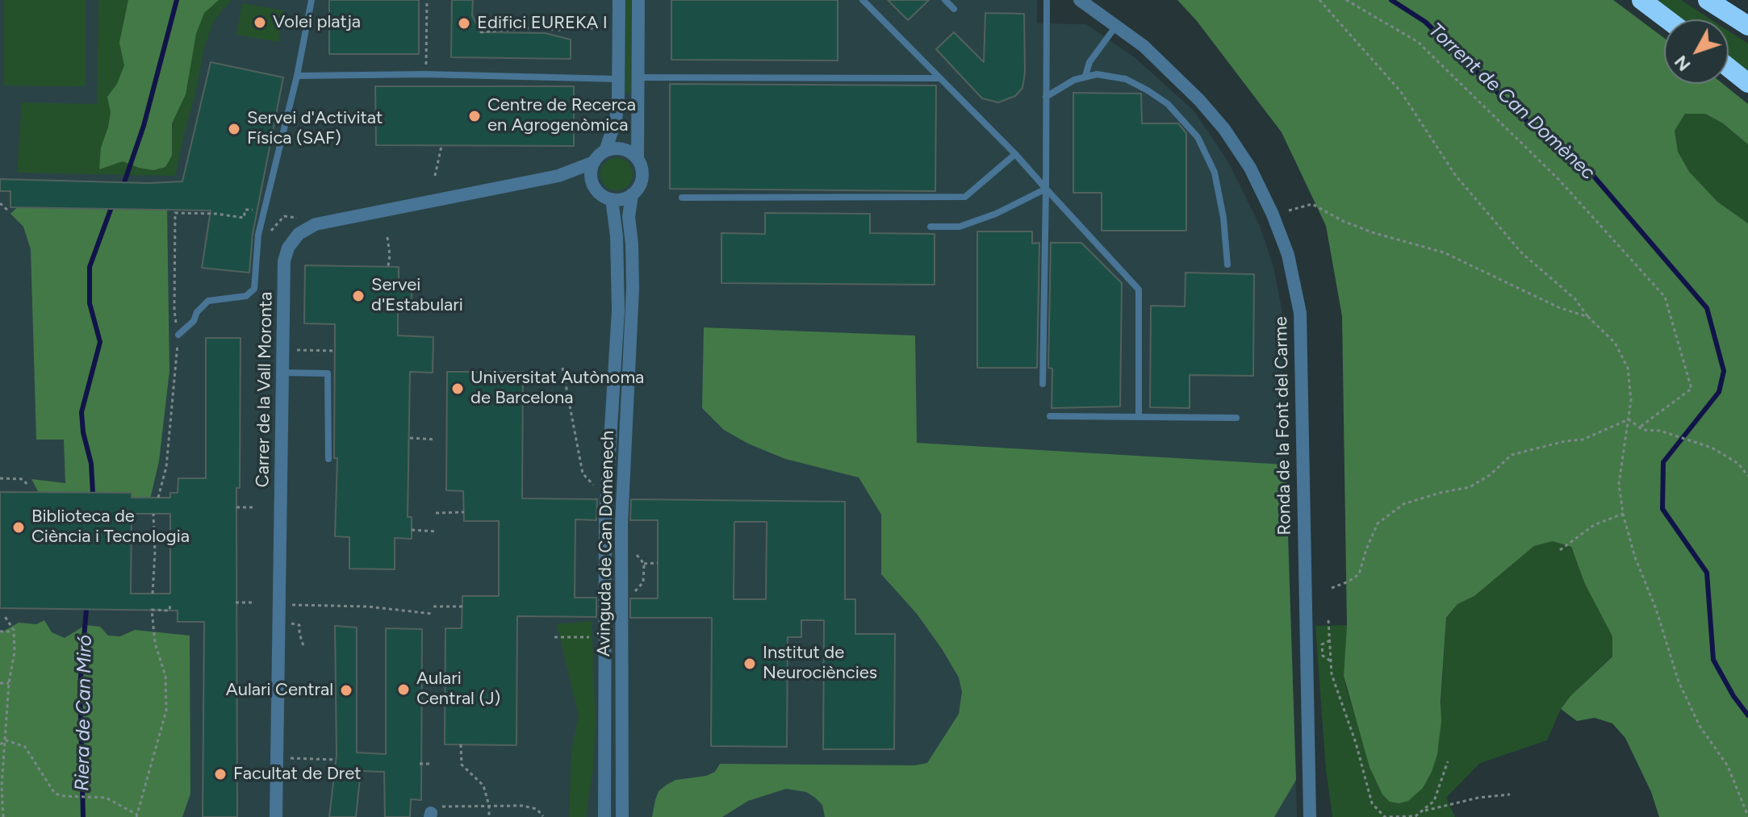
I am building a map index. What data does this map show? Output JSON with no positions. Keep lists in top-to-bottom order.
{
  "streets": {
    "street": ["Carrer de la Vall Moronta", "Ronda de la Font del Carme", "Avinguda de Can Domenech"]
  },
  "crossings": [
    ["Carrer de la Vall Moronta", "Avinguda de Can Domenech"]
  ],
  "water": ["Torrent de Can Domènec", "Riera de Can Miró"],
  "places": [
    "Volei platja",
    "Edifici EUREKA I",
    "Centre de Recerca en Agrogenòmica",
    "Servei d'Activitat Física (SAF)",
    "Servei d'Estabulari",
    "Universitat Autònoma de Barcelona",
    "Biblioteca de Ciència i Tecnologia",
    "Institut de Neurociències",
    "Aulari Central (J)",
    "Aulari Central",
    "Facultat de Dret"
  ],
  "north": "bottom left"
}
